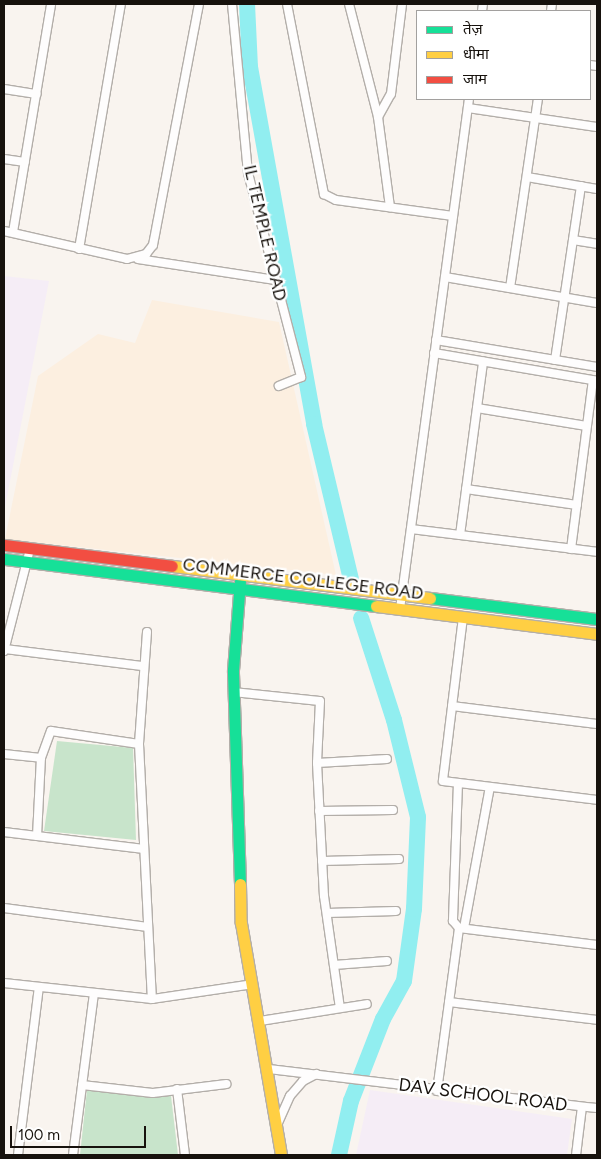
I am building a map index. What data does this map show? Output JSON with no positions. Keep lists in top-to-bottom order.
{
  "streets": {
    "street": ["IL TEMPLE ROAD", "COMMERCE COLLEGE ROAD", "DAV SCHOOL ROAD"]
  },
  "legend": ["तेज़", "धीमा", "जाम"],
  "scale_bar": "100 m"
}
